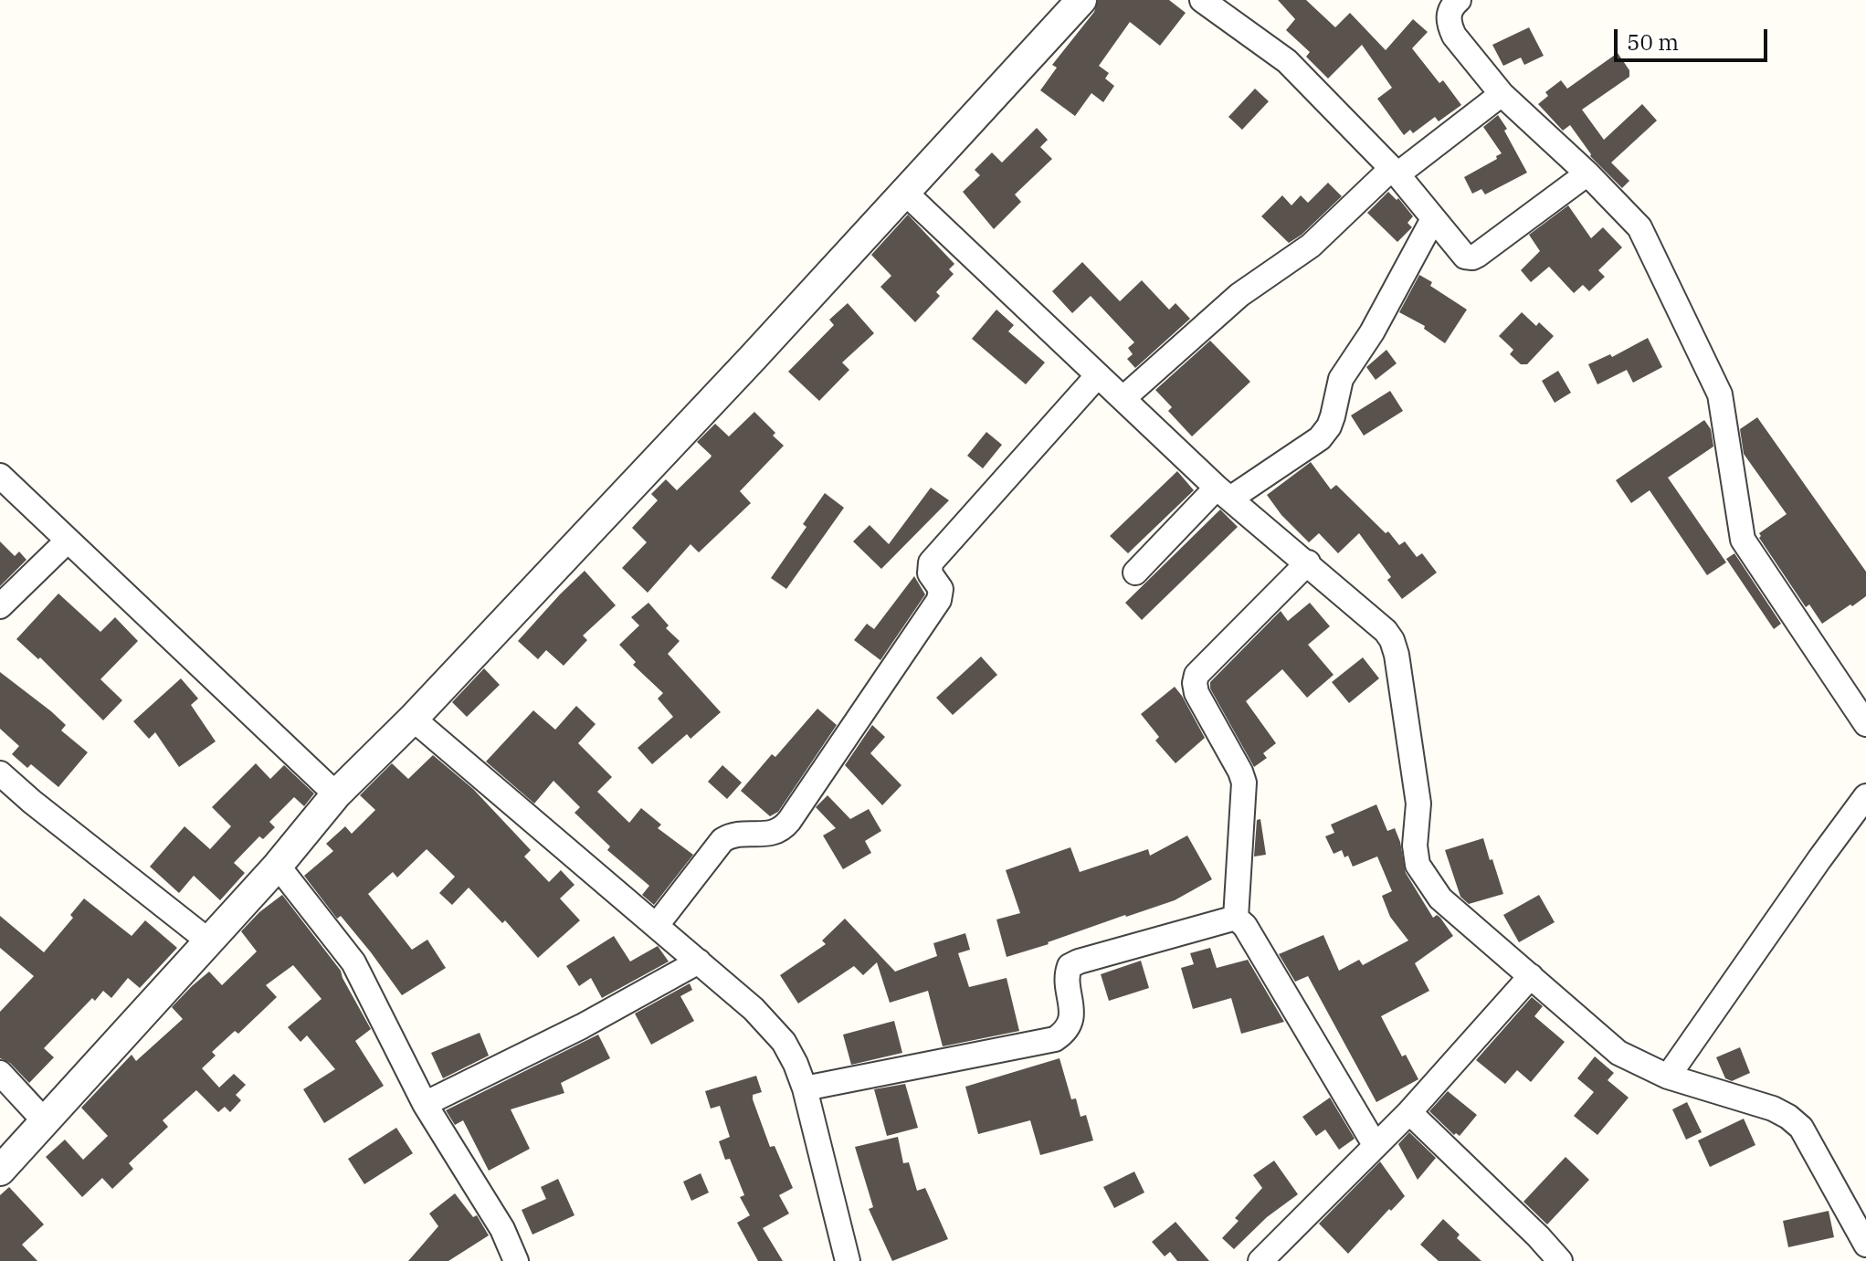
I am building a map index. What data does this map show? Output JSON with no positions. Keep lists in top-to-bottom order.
{
  "scale_bar": "50 m"
}
